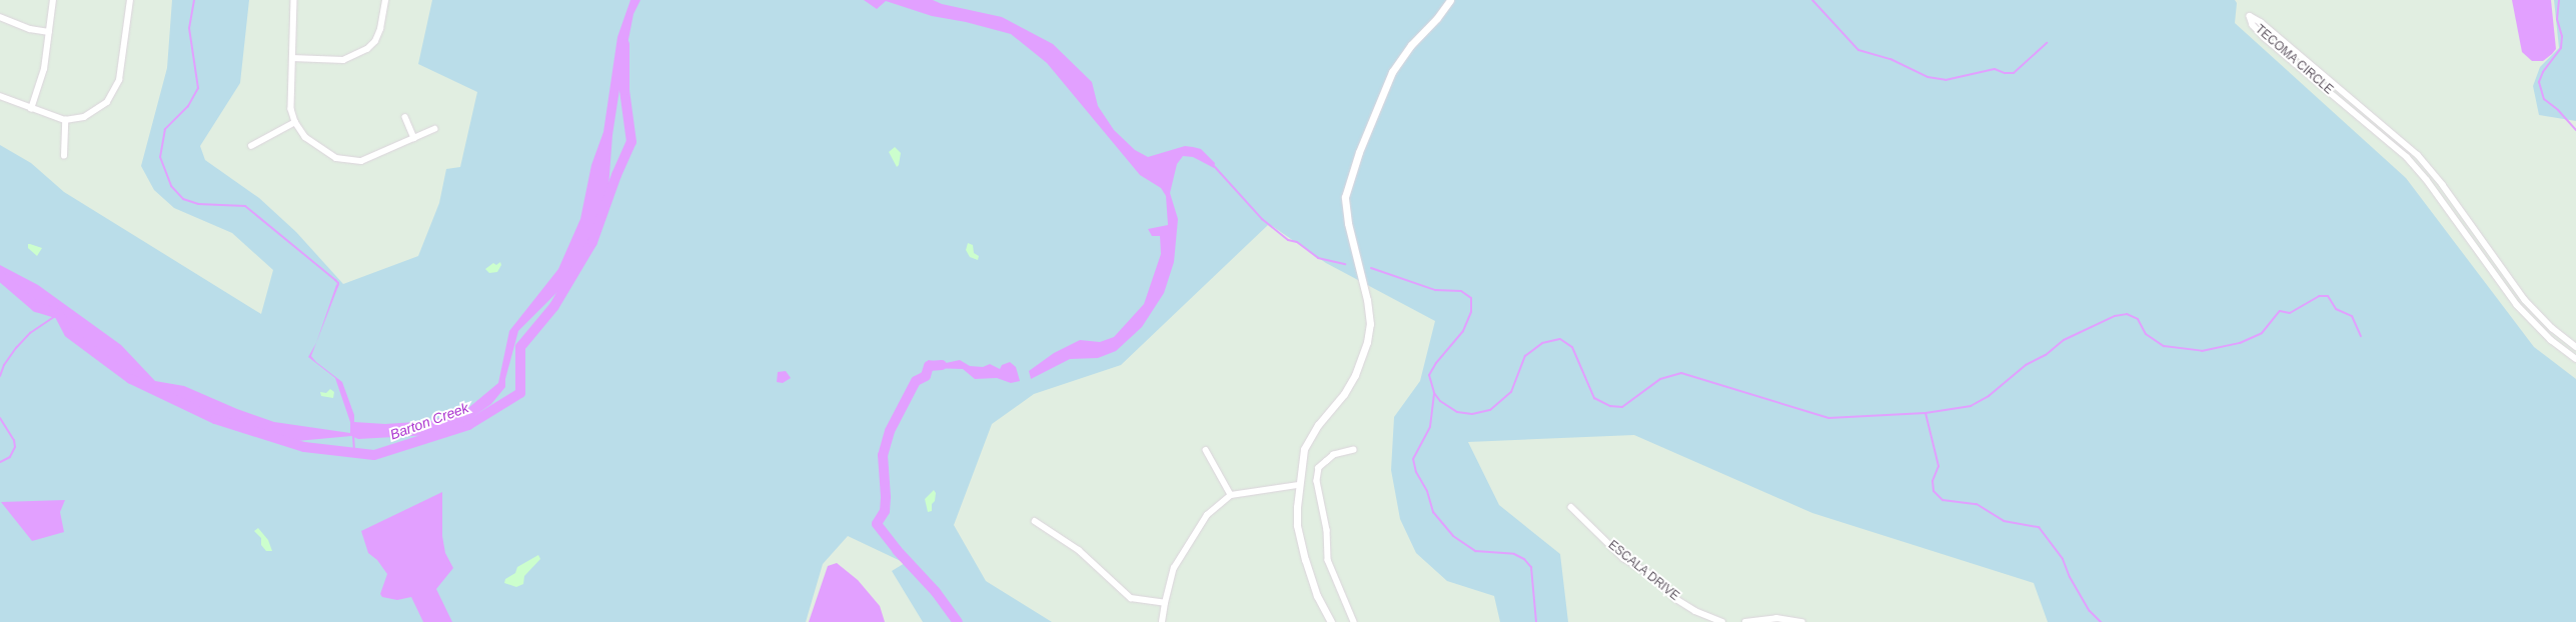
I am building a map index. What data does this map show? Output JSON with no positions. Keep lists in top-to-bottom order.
{
  "streets": {
    "street": ["TECOMA CIRCLE", "ESCALA DRIVE"]
  },
  "water": ["Barton Creek"]
}
